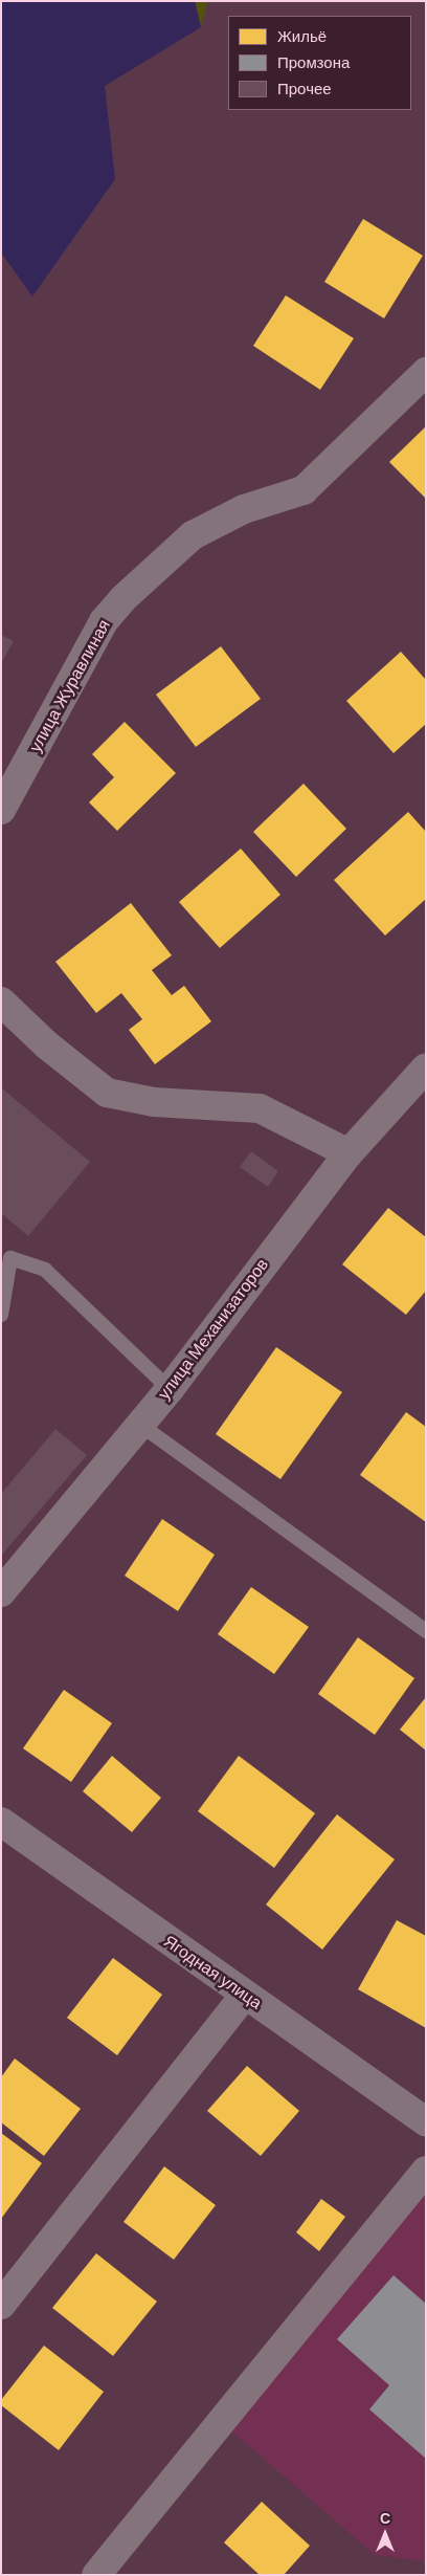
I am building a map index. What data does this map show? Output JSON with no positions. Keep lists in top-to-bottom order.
{
  "streets": {
    "street": ["улица Журавлиная", "улица Механизаторов", "Ягодная улица"]
  },
  "legend": ["Жильё", "Промзона", "Прочее"],
  "north": "top"
}
